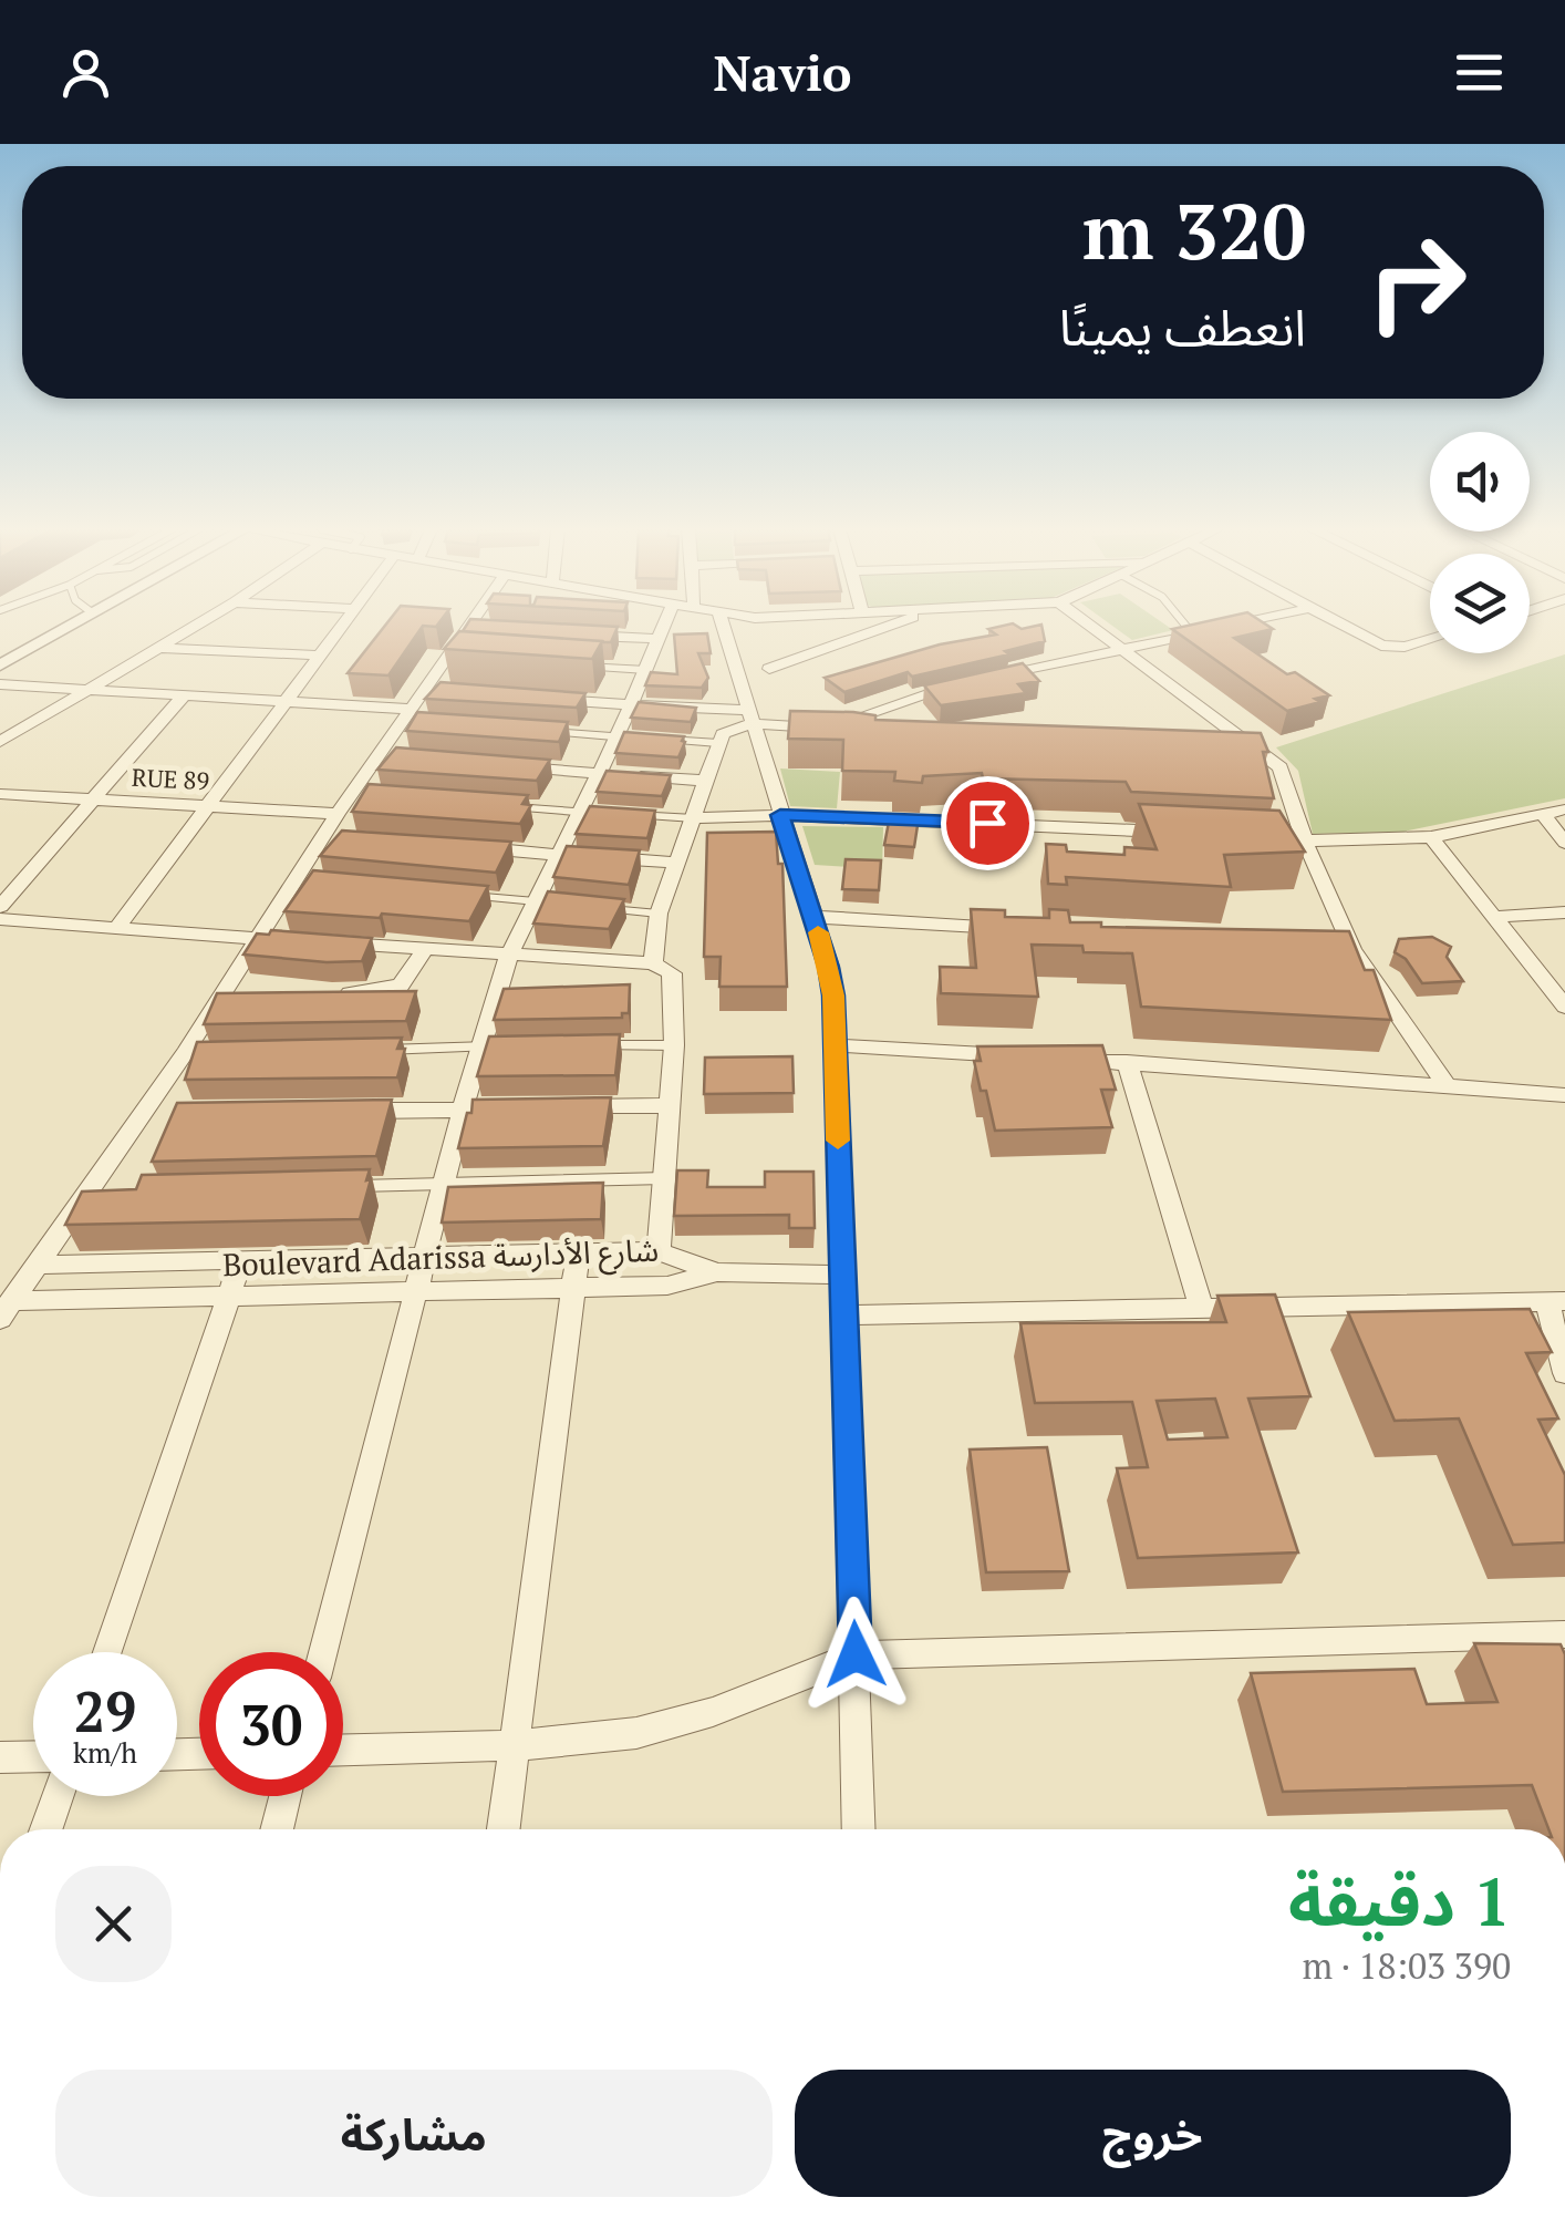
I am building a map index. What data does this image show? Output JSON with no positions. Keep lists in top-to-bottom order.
{
  "streets": {
    "street": ["RUE 89", "Boulevard Adarissa شارع الأدارسة"]
  },
  "page": {
    "header": "Navio",
    "turn": ["320 m", "انعطف يمينًا"],
    "speed": "29 km/h",
    "limit": "30",
    "heading": ["1 دقيقة", "390 m · 18:03"],
    "buttons": ["خروج", "مشاركة"]
  }
}
